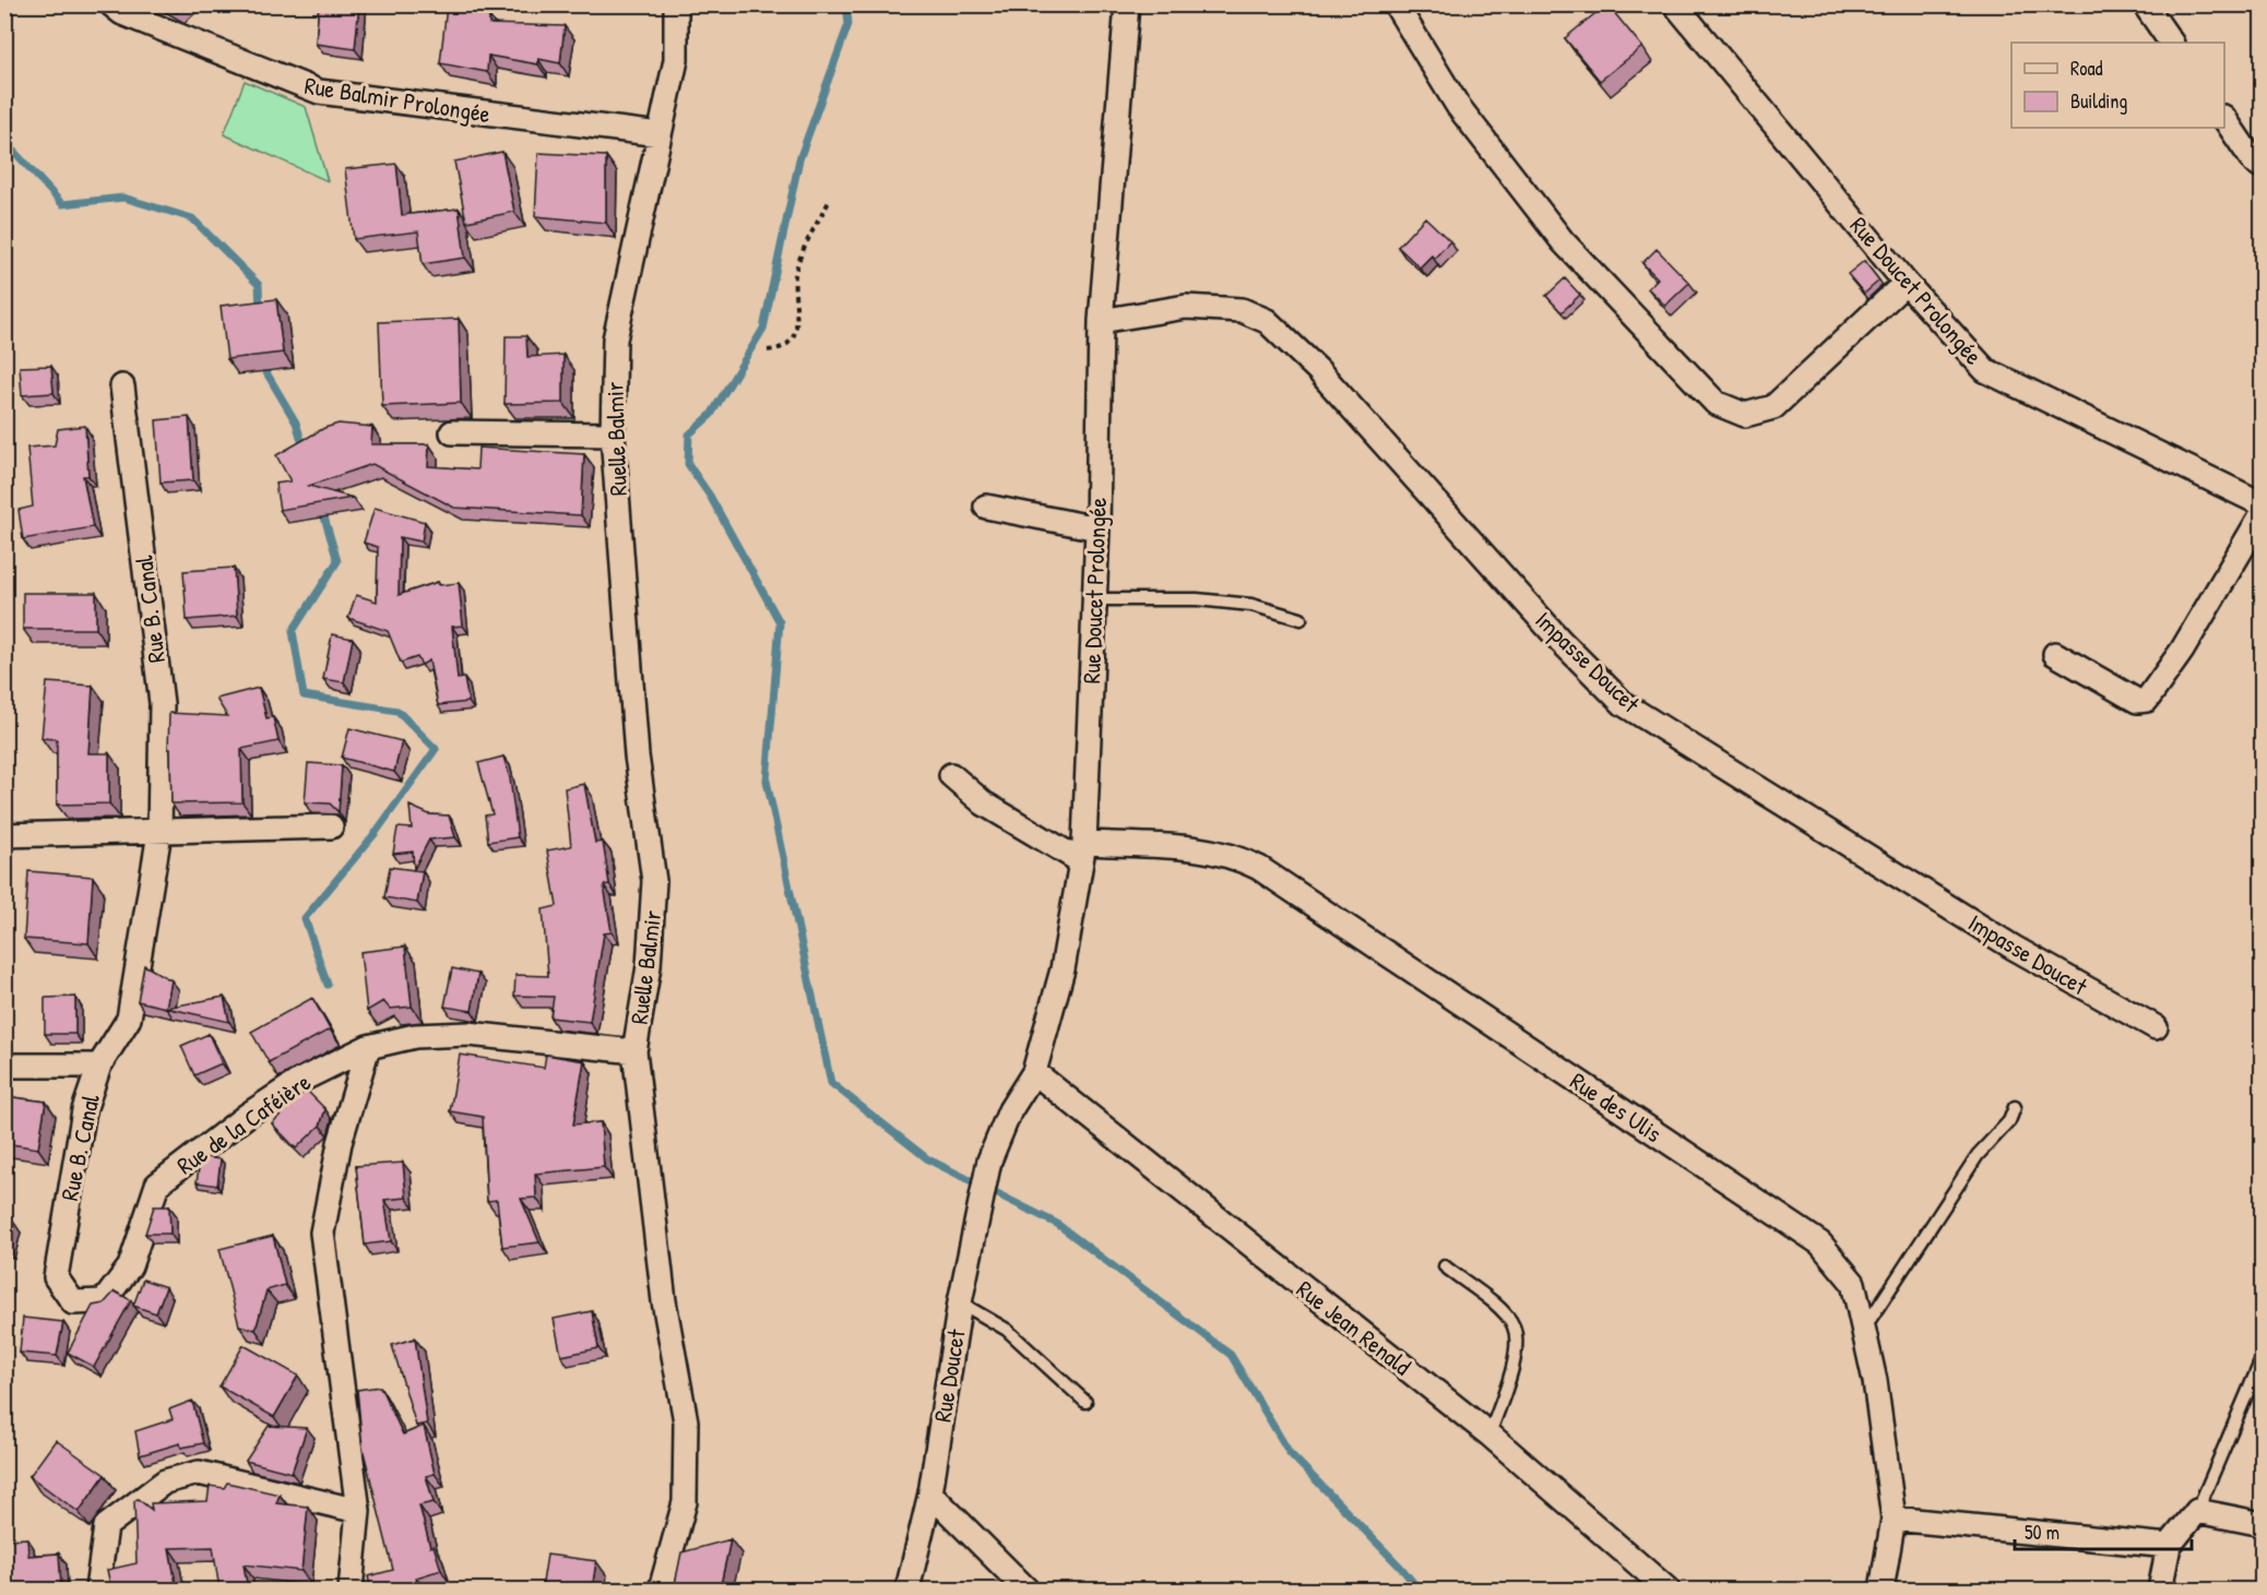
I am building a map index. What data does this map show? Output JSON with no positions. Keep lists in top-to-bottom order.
{
  "streets": {
    "street": [
      "Rue Balmir Prolongée",
      "Rue Doucet Prolongée",
      "Ruelle Balmir",
      "Rue B. Canal",
      "Impasse Doucet",
      "Rue des Ulis",
      "Rue de la Caféière",
      "Rue Jean Renald",
      "Rue Doucet"
    ]
  },
  "crossings": [
    ["Rue Balmir Prolongée", "Ruelle Balmir"],
    ["Rue Doucet Prolongée", "Impasse Doucet"],
    ["Rue Doucet Prolongée", "Rue des Ulis"],
    ["Rue Doucet Prolongée", "Rue Jean Renald"],
    ["Rue Doucet Prolongée", "Rue Doucet"],
    ["Ruelle Balmir", "Rue de la Caféière"],
    ["Rue B. Canal", "Rue de la Caféière"]
  ],
  "legend": ["Road", "Building"],
  "scale_bar": "50 m"
}
